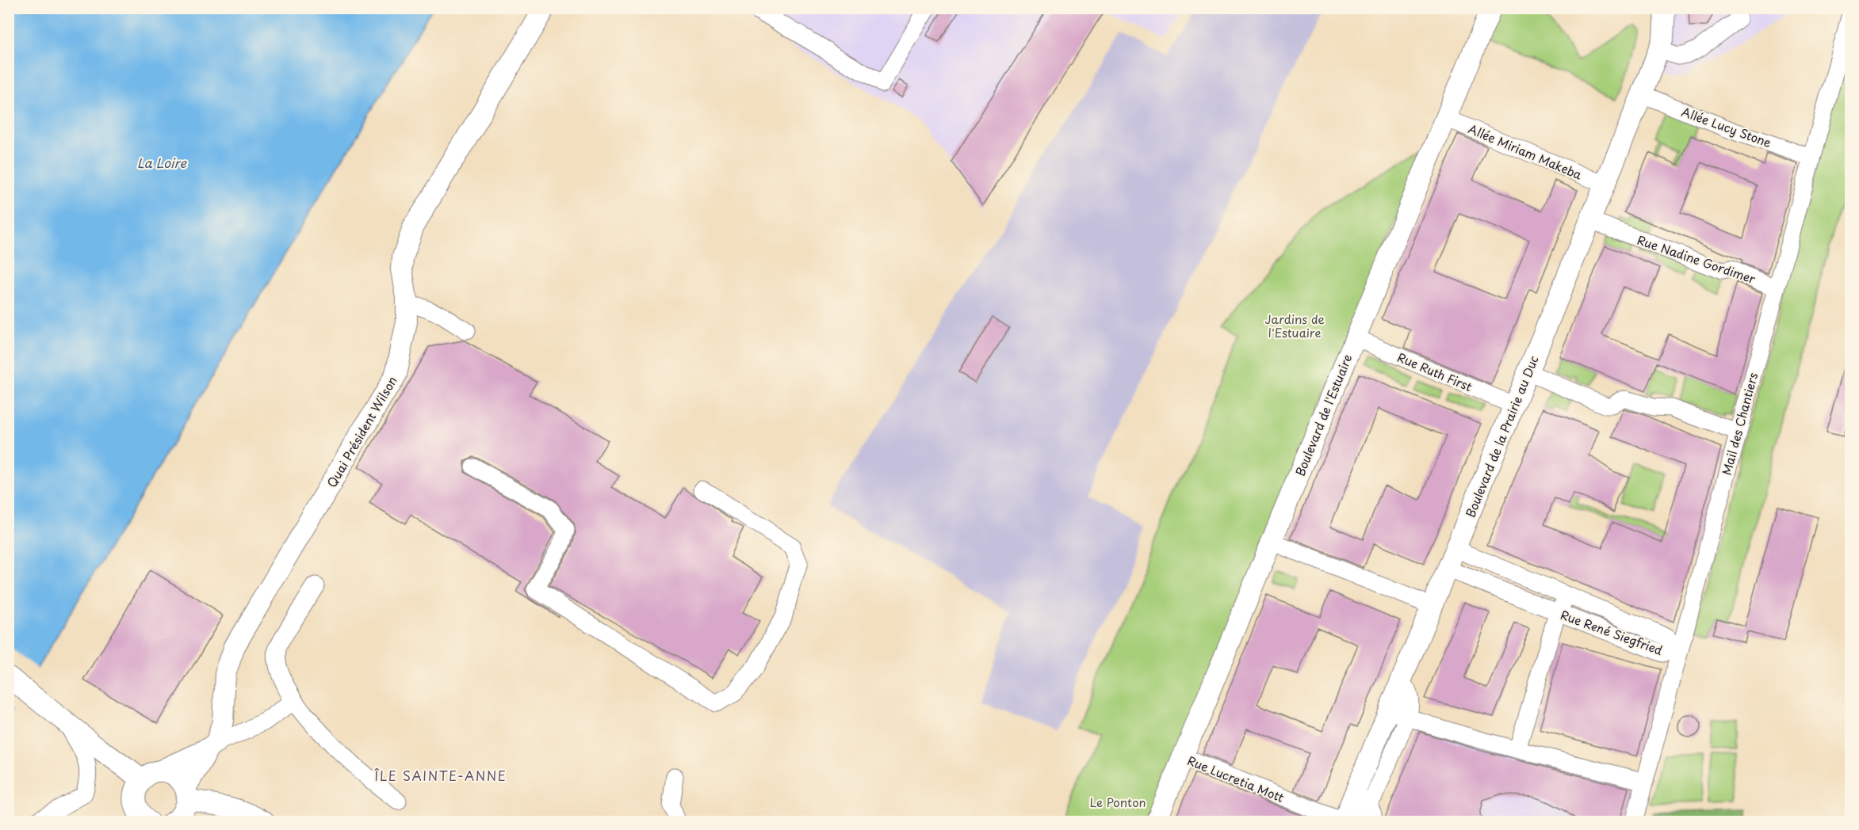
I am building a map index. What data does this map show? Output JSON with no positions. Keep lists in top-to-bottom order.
{
  "streets": {
    "main road": ["Boulevard de l'Estuaire", "Quai Président Wilson", "Boulevard de la Prairie au Duc"],
    "street": [
      "Allée Lucy Stone",
      "Allée Miriam Makeba",
      "Rue Nadine Gordimer",
      "Rue Ruth First",
      "Mail des Chantiers",
      "Rue René Siegfried",
      "Rue Lucretia Mott"
    ]
  },
  "crossings": [
    ["Allée Lucy Stone", "Mail des Chantiers"],
    ["Allée Lucy Stone", "Boulevard de la Prairie au Duc"],
    ["Allée Miriam Makeba", "Boulevard de l'Estuaire"],
    ["Allée Miriam Makeba", "Boulevard de la Prairie au Duc"],
    ["Rue Nadine Gordimer", "Mail des Chantiers"],
    ["Rue Nadine Gordimer", "Boulevard de la Prairie au Duc"],
    ["Rue Ruth First", "Boulevard de l'Estuaire"],
    ["Rue Ruth First", "Boulevard de la Prairie au Duc"],
    ["Boulevard de l'Estuaire", "Rue Lucretia Mott"],
    ["Mail des Chantiers", "Rue René Siegfried"],
    ["Boulevard de la Prairie au Duc", "Rue René Siegfried"],
    ["Boulevard de la Prairie au Duc", "Rue Lucretia Mott"]
  ],
  "districts": ["ÎLE SAINTE-ANNE"],
  "water": ["La Loire"],
  "parks": ["Jardins de l'Estuaire", "Le Ponton"]
}
